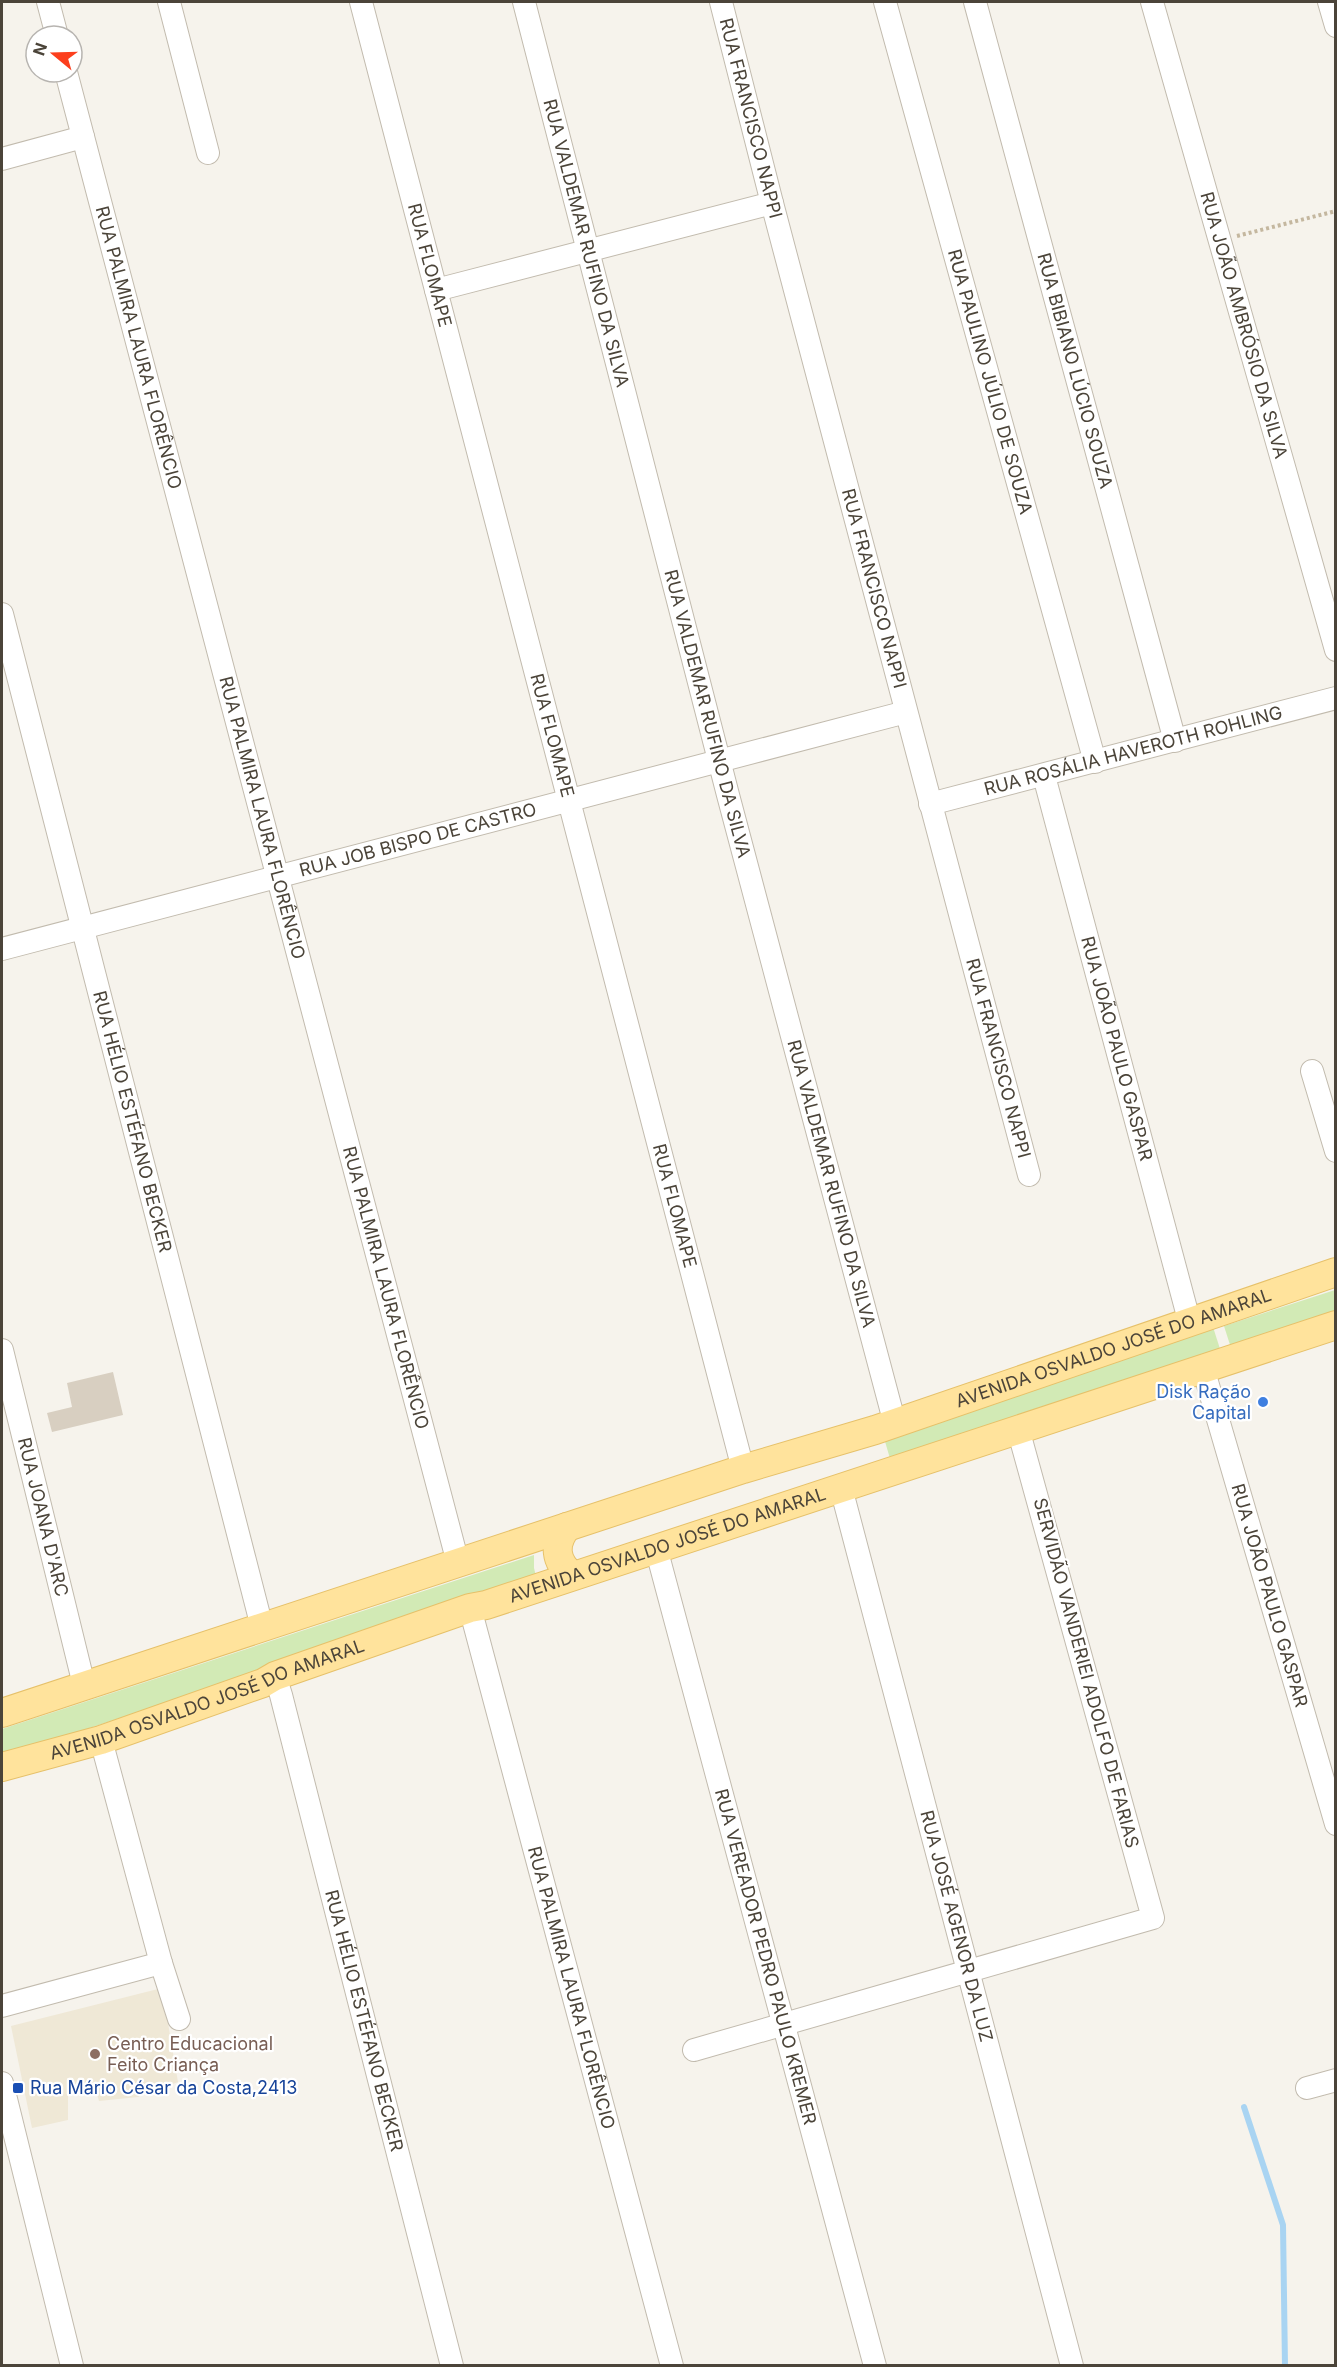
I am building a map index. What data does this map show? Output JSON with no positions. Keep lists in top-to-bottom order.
{
  "streets": {
    "main road": ["AVENIDA OSVALDO JOSÉ DO AMARAL"],
    "street": [
      "RUA FRANCISCO NAPPI",
      "RUA VALDEMAR RUFINO DA SILVA",
      "RUA FLOMAPE",
      "RUA JOÃO AMBRÓSIO DA SILVA",
      "RUA PALMIRA LAURA FLORÊNCIO",
      "RUA BIBIANO LÚCIO SOUZA",
      "RUA PAULINO JÚLIO DE SOUZA",
      "RUA ROSÁLIA HAVEROTH ROHLING",
      "RUA JOB BISPO DE CASTRO",
      "RUA JOÃO PAULO GASPAR",
      "RUA HÉLIO ESTÉFANO BECKER",
      "RUA JOANA D'ARC",
      "SERVIDÃO VANDERIEI ADOLFO DE FARIAS",
      "RUA JOSÉ AGENOR DA LUZ",
      "RUA VEREADOR PEDRO PAULO KREMER"
    ]
  },
  "crossings": [
    ["RUA FRANCISCO NAPPI", "RUA ROSÁLIA HAVEROTH ROHLING"],
    ["RUA FRANCISCO NAPPI", "RUA JOB BISPO DE CASTRO"],
    ["RUA VALDEMAR RUFINO DA SILVA", "RUA JOB BISPO DE CASTRO"],
    ["RUA VALDEMAR RUFINO DA SILVA", "AVENIDA OSVALDO JOSÉ DO AMARAL"],
    ["RUA FLOMAPE", "RUA JOB BISPO DE CASTRO"],
    ["RUA FLOMAPE", "AVENIDA OSVALDO JOSÉ DO AMARAL"],
    ["RUA PALMIRA LAURA FLORÊNCIO", "RUA JOB BISPO DE CASTRO"],
    ["RUA PALMIRA LAURA FLORÊNCIO", "AVENIDA OSVALDO JOSÉ DO AMARAL"],
    ["RUA BIBIANO LÚCIO SOUZA", "RUA ROSÁLIA HAVEROTH ROHLING"],
    ["RUA PAULINO JÚLIO DE SOUZA", "RUA ROSÁLIA HAVEROTH ROHLING"],
    ["RUA ROSÁLIA HAVEROTH ROHLING", "RUA JOÃO PAULO GASPAR"],
    ["RUA JOB BISPO DE CASTRO", "RUA HÉLIO ESTÉFANO BECKER"],
    ["RUA JOÃO PAULO GASPAR", "AVENIDA OSVALDO JOSÉ DO AMARAL"],
    ["RUA HÉLIO ESTÉFANO BECKER", "AVENIDA OSVALDO JOSÉ DO AMARAL"],
    ["AVENIDA OSVALDO JOSÉ DO AMARAL", "RUA JOANA D'ARC"],
    ["AVENIDA OSVALDO JOSÉ DO AMARAL", "SERVIDÃO VANDERIEI ADOLFO DE FARIAS"],
    ["AVENIDA OSVALDO JOSÉ DO AMARAL", "RUA JOSÉ AGENOR DA LUZ"],
    ["AVENIDA OSVALDO JOSÉ DO AMARAL", "RUA VEREADOR PEDRO PAULO KREMER"],
    ["SERVIDÃO VANDERIEI ADOLFO DE FARIAS", "RUA JOSÉ AGENOR DA LUZ"]
  ],
  "places": {
    "other": ["Disk Ração Capital", "Centro Educacional Feito Criança"],
    "transit": ["Rua Mário César da Costa,2413"]
  },
  "north": "left"
}
